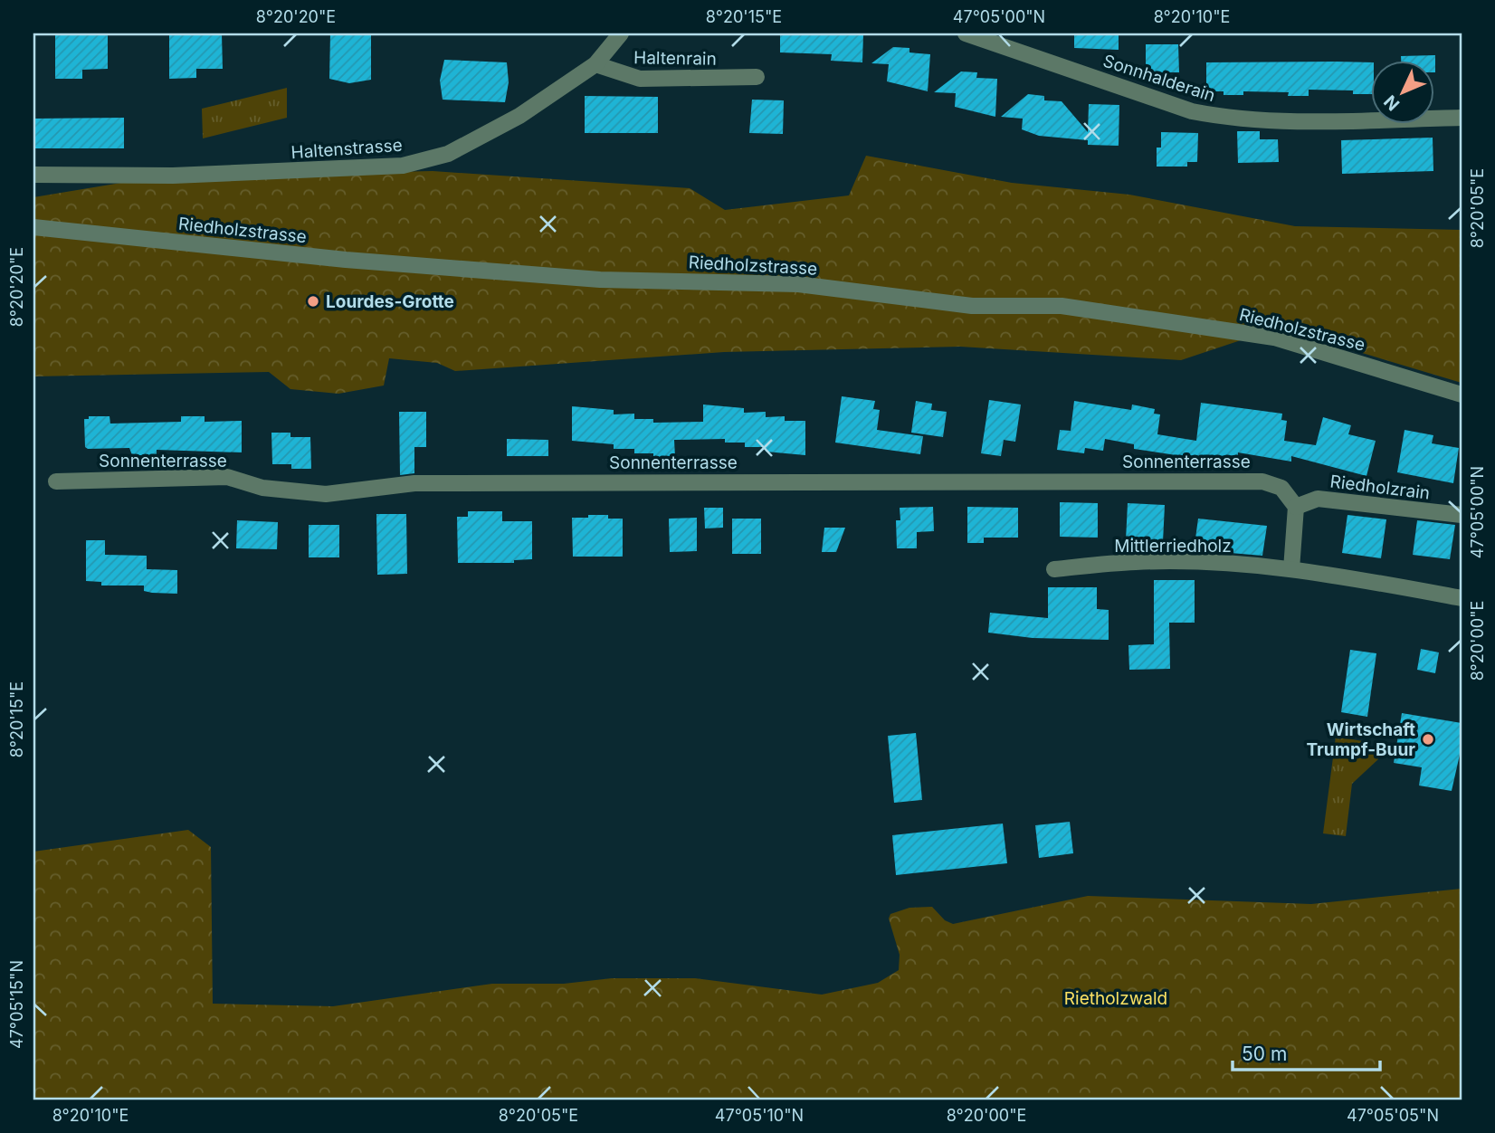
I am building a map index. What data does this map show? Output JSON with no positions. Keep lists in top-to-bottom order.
{
  "streets": {
    "street": [
      "Haltenrain",
      "Sonnhalderain",
      "Haltenstrasse",
      "Riedholzstrasse",
      "Sonnenterrasse",
      "Riedholzrain",
      "Mittlerriedholz"
    ]
  },
  "crossings": [
    ["Haltenrain", "Haltenstrasse"],
    ["Sonnenterrasse", "Riedholzrain"]
  ],
  "parks": ["Rietholzwald"],
  "places": ["Lourdes-Grotte", "Wirtschaft Trumpf-Buur"],
  "scale_bar": "50 m",
  "north": "bottom left",
  "coordinates": [
    "8°20'20\"E",
    "8°20'15\"E",
    "47°05'00\"N",
    "8°20'10\"E",
    "8°20'05\"E",
    "8°20'00\"E",
    "47°05'15\"N",
    "47°05'10\"N",
    "47°05'05\"N"
  ]
}
